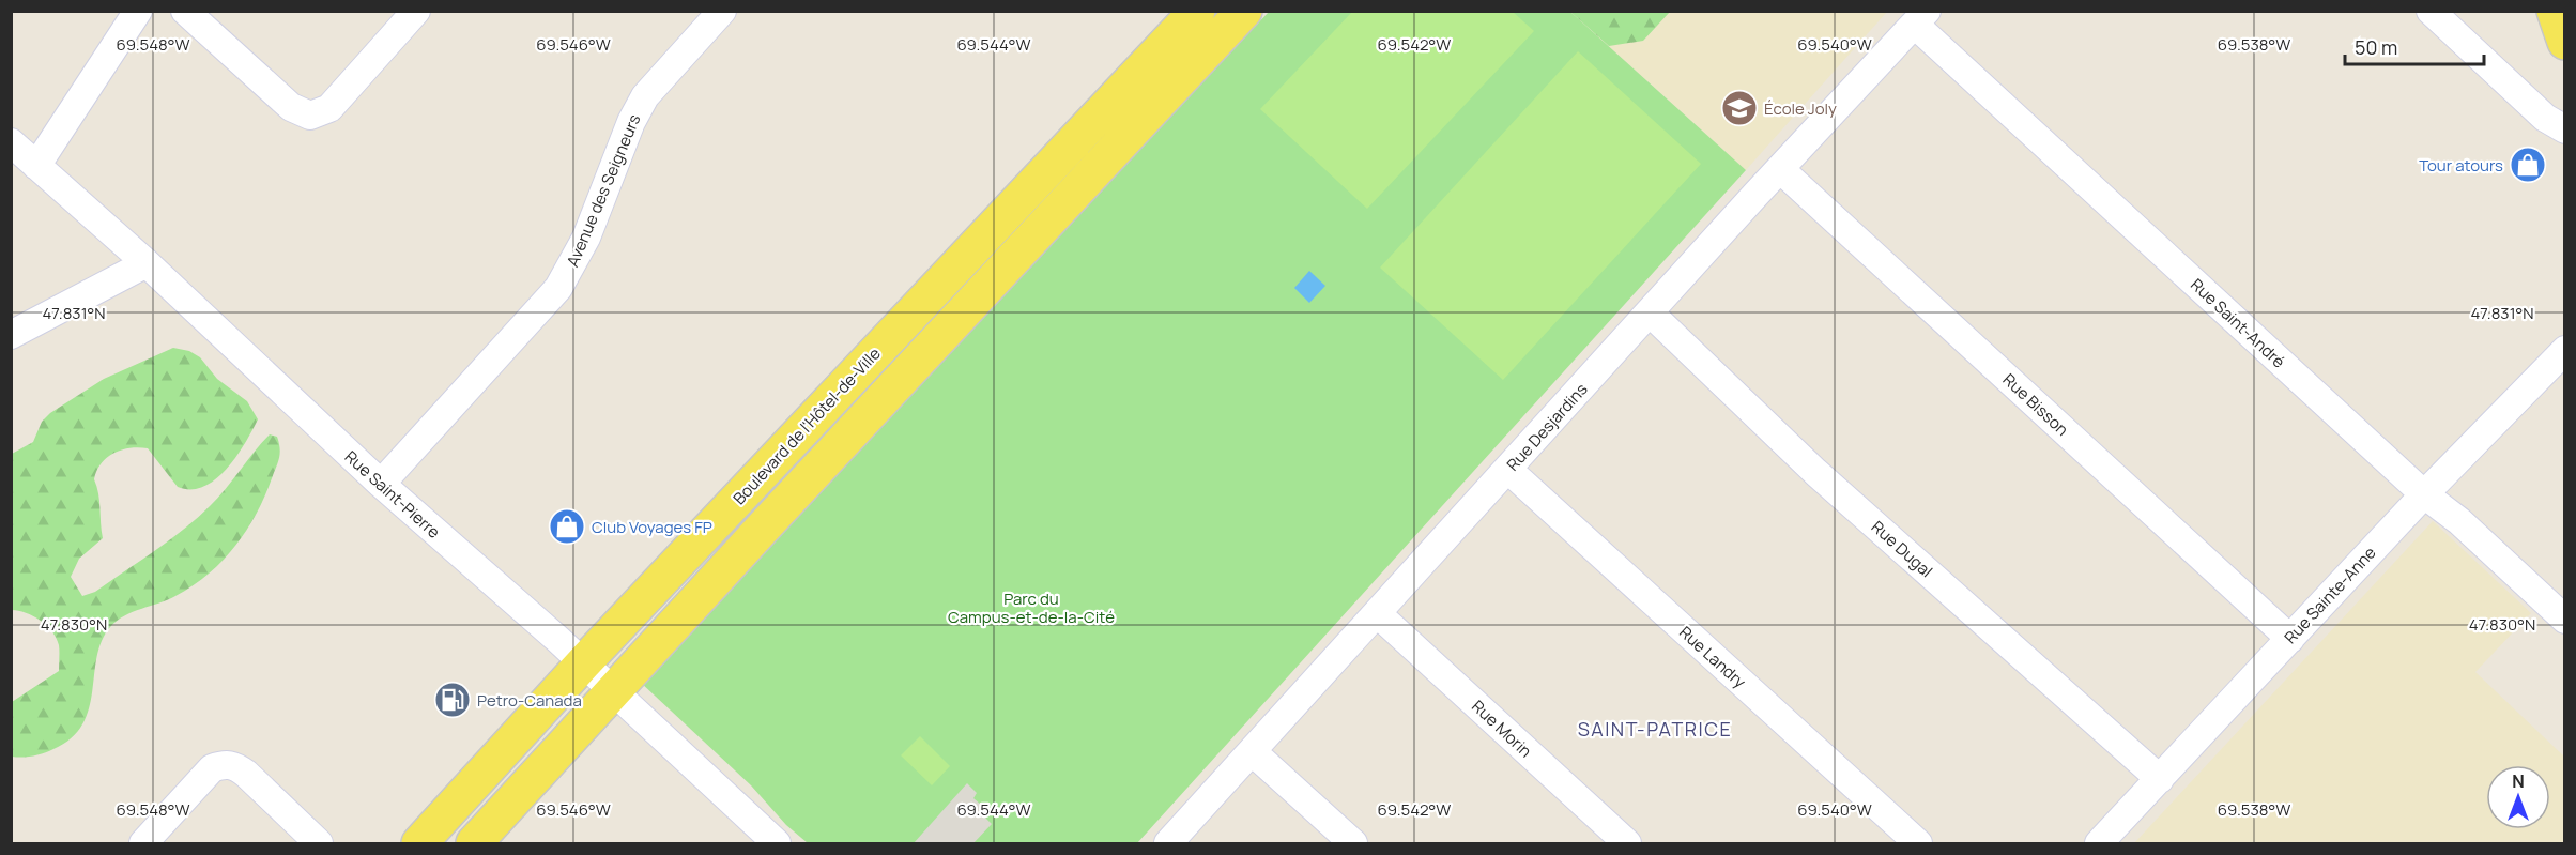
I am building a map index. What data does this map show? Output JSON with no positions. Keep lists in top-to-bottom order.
{
  "streets": {
    "main road": ["Boulevard de l'Hôtel-de-Ville"],
    "street": [
      "Avenue des Seigneurs",
      "Rue Saint-André",
      "Rue Bisson",
      "Rue Desjardins",
      "Rue Saint-Pierre",
      "Rue Dugal",
      "Rue Sainte-Anne",
      "Rue Landry",
      "Rue Morin"
    ]
  },
  "crossings": [
    ["Avenue des Seigneurs", "Rue Saint-Pierre"],
    ["Rue Saint-André", "Rue Desjardins"],
    ["Rue Saint-André", "Rue Sainte-Anne"],
    ["Rue Bisson", "Rue Desjardins"],
    ["Rue Bisson", "Rue Sainte-Anne"],
    ["Boulevard de l'Hôtel-de-Ville", "Rue Saint-Pierre"],
    ["Rue Desjardins", "Rue Dugal"],
    ["Rue Desjardins", "Rue Landry"],
    ["Rue Desjardins", "Rue Morin"],
    ["Rue Dugal", "Rue Sainte-Anne"]
  ],
  "districts": ["SAINT-PATRICE"],
  "parks": ["Parc du Campus-et-de-la-Cité"],
  "places": {
    "school or university": ["École Joly"],
    "shop": ["Tour atours", "Club Voyages FP"],
    "fuel station": ["Petro-Canada"]
  },
  "scale_bar": "50 m",
  "north": "top",
  "coordinates": [
    "69.548°W",
    "69.546°W",
    "69.544°W",
    "69.542°W",
    "69.540°W",
    "69.538°W",
    "47.831°N",
    "47.830°N"
  ]
}
